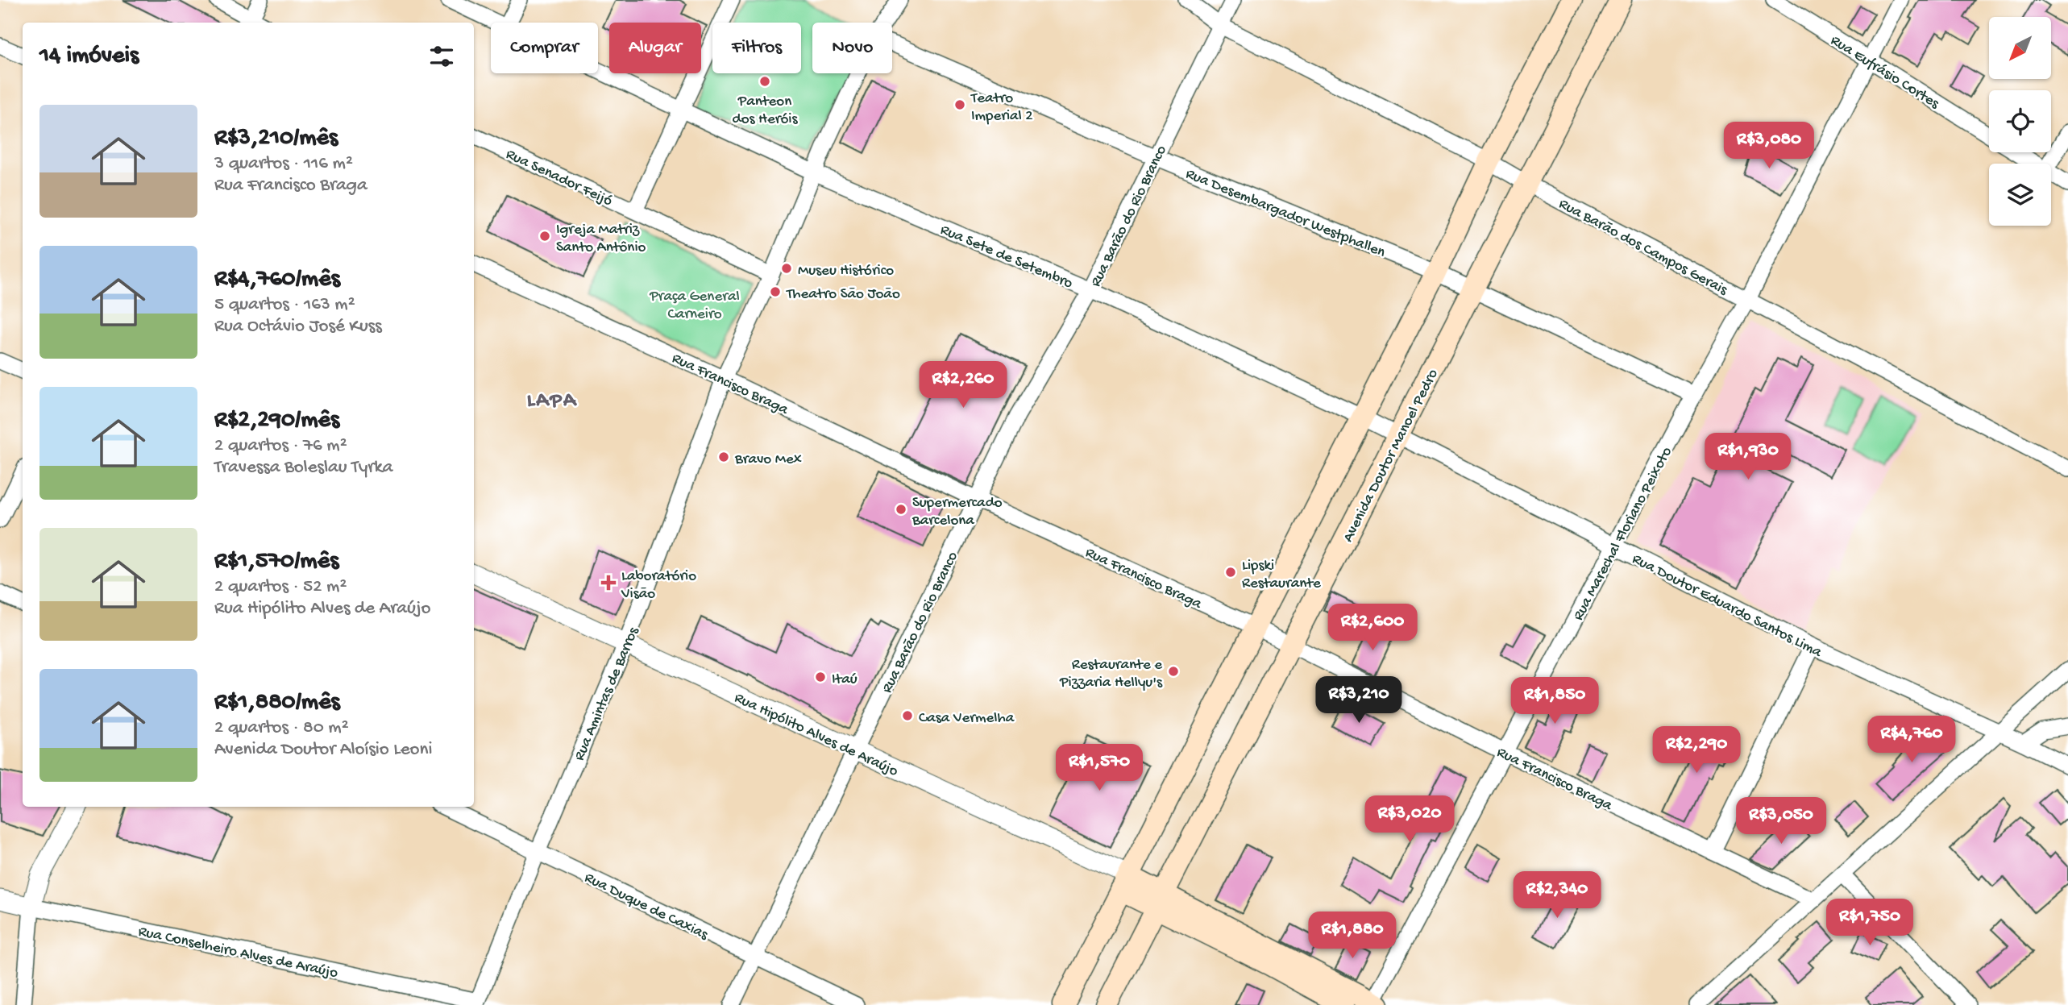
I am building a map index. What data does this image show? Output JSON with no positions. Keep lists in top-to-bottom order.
{
  "streets": {
    "main road": ["Avenida Doutor Manoel Pedro"],
    "street": [
      "Rua Eufrásio Cortes",
      "Rua Senador Feijó",
      "Rua Desembargador Westphallen",
      "Rua Barão do Rio Branco",
      "Rua Barão dos Campos Gerais",
      "Rua Sete de Setembro",
      "Rua Francisco Braga",
      "Rua Marechal Floriano Peixoto",
      "Rua Doutor Eduardo Santos Lima",
      "Rua Amintas de Barros",
      "Rua Hipólito Alves de Araújo",
      "Rua Duque de Caxias",
      "Rua Conselheiro Alves de Araújo"
    ]
  },
  "crossings": [
    ["Rua Eufrásio Cortes", "Rua Marechal Floriano Peixoto"],
    ["Rua Senador Feijó", "Rua Amintas de Barros"],
    ["Rua Desembargador Westphallen", "Rua Barão do Rio Branco"],
    ["Rua Desembargador Westphallen", "Avenida Doutor Manoel Pedro"],
    ["Rua Desembargador Westphallen", "Rua Marechal Floriano Peixoto"],
    ["Rua Barão do Rio Branco", "Rua Barão dos Campos Gerais"],
    ["Rua Barão do Rio Branco", "Rua Sete de Setembro"],
    ["Rua Barão do Rio Branco", "Rua Francisco Braga"],
    ["Rua Barão do Rio Branco", "Rua Hipólito Alves de Araújo"],
    ["Rua Barão do Rio Branco", "Rua Duque de Caxias"],
    ["Rua Barão dos Campos Gerais", "Avenida Doutor Manoel Pedro"],
    ["Rua Barão dos Campos Gerais", "Rua Marechal Floriano Peixoto"],
    ["Rua Sete de Setembro", "Rua Doutor Eduardo Santos Lima"],
    ["Rua Sete de Setembro", "Rua Amintas de Barros"],
    ["Rua Francisco Braga", "Avenida Doutor Manoel Pedro"],
    ["Rua Francisco Braga", "Rua Marechal Floriano Peixoto"],
    ["Rua Francisco Braga", "Rua Amintas de Barros"],
    ["Avenida Doutor Manoel Pedro", "Rua Doutor Eduardo Santos Lima"],
    ["Rua Marechal Floriano Peixoto", "Rua Doutor Eduardo Santos Lima"],
    ["Rua Amintas de Barros", "Rua Hipólito Alves de Araújo"],
    ["Rua Amintas de Barros", "Rua Duque de Caxias"],
    ["Rua Amintas de Barros", "Rua Conselheiro Alves de Araújo"]
  ],
  "districts": ["LAPA"],
  "parks": ["Praça General Carneiro"],
  "places": {
    "other": [
      "Panteon dos Heróis",
      "Teatro Imperial 2",
      "Igreja Matriz Santo Antônio",
      "Museu Histórico",
      "Theatro São João",
      "Bravo Mex",
      "Supermercado Barcelona",
      "Lipski Restaurante",
      "Restaurante e Pizzaria Hellyu's",
      "Itaú",
      "Casa Vermelha"
    ],
    "health": ["Laboratório Visão"]
  },
  "north": "bottom left",
  "page": {
    "chip": [
      "Comprar",
      "Alugar",
      "Filtros",
      "Novo"
    ],
    "heading": "14 imóveis",
    "list": [
      {
        "name": "R$3,210/mês",
        "note": "3 quartos · 116 m² · Rua Francisco Braga"
      },
      {
        "name": "R$4,760/mês",
        "note": "5 quartos · 163 m² · Rua Octávio José Kuss"
      },
      {
        "name": "R$2,290/mês",
        "note": "2 quartos · 76 m² · Travessa Boleslau Tyrka"
      },
      {
        "name": "R$1,570/mês",
        "note": "2 quartos · 52 m² · Rua Hipólito Alves de Araújo"
      },
      {
        "name": "R$1,880/mês",
        "note": "2 quartos · 80 m² · Avenida Doutor Aloísio Leoni"
      }
    ],
    "price": [
      "R$3,080",
      "R$2,260",
      "R$1,930",
      "R$2,600",
      "R$3,210",
      "R$1,850",
      "R$4,760",
      "R$2,290",
      "R$1,570",
      "R$3,020",
      "R$3,050",
      "R$2,340",
      "R$1,750",
      "R$1,880"
    ]
  }
}
